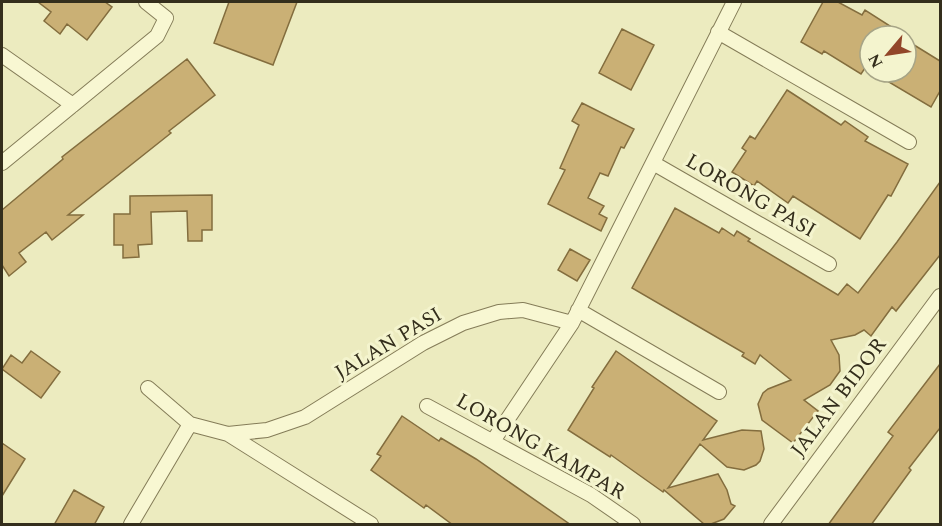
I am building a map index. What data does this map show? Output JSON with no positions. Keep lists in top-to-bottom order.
{
  "streets": {
    "street": [
      "LORONG PASI",
      "JALAN PASI",
      "JALAN BIDOR",
      "LORONG KAMPAR"
    ]
  },
  "north": "bottom left"
}
